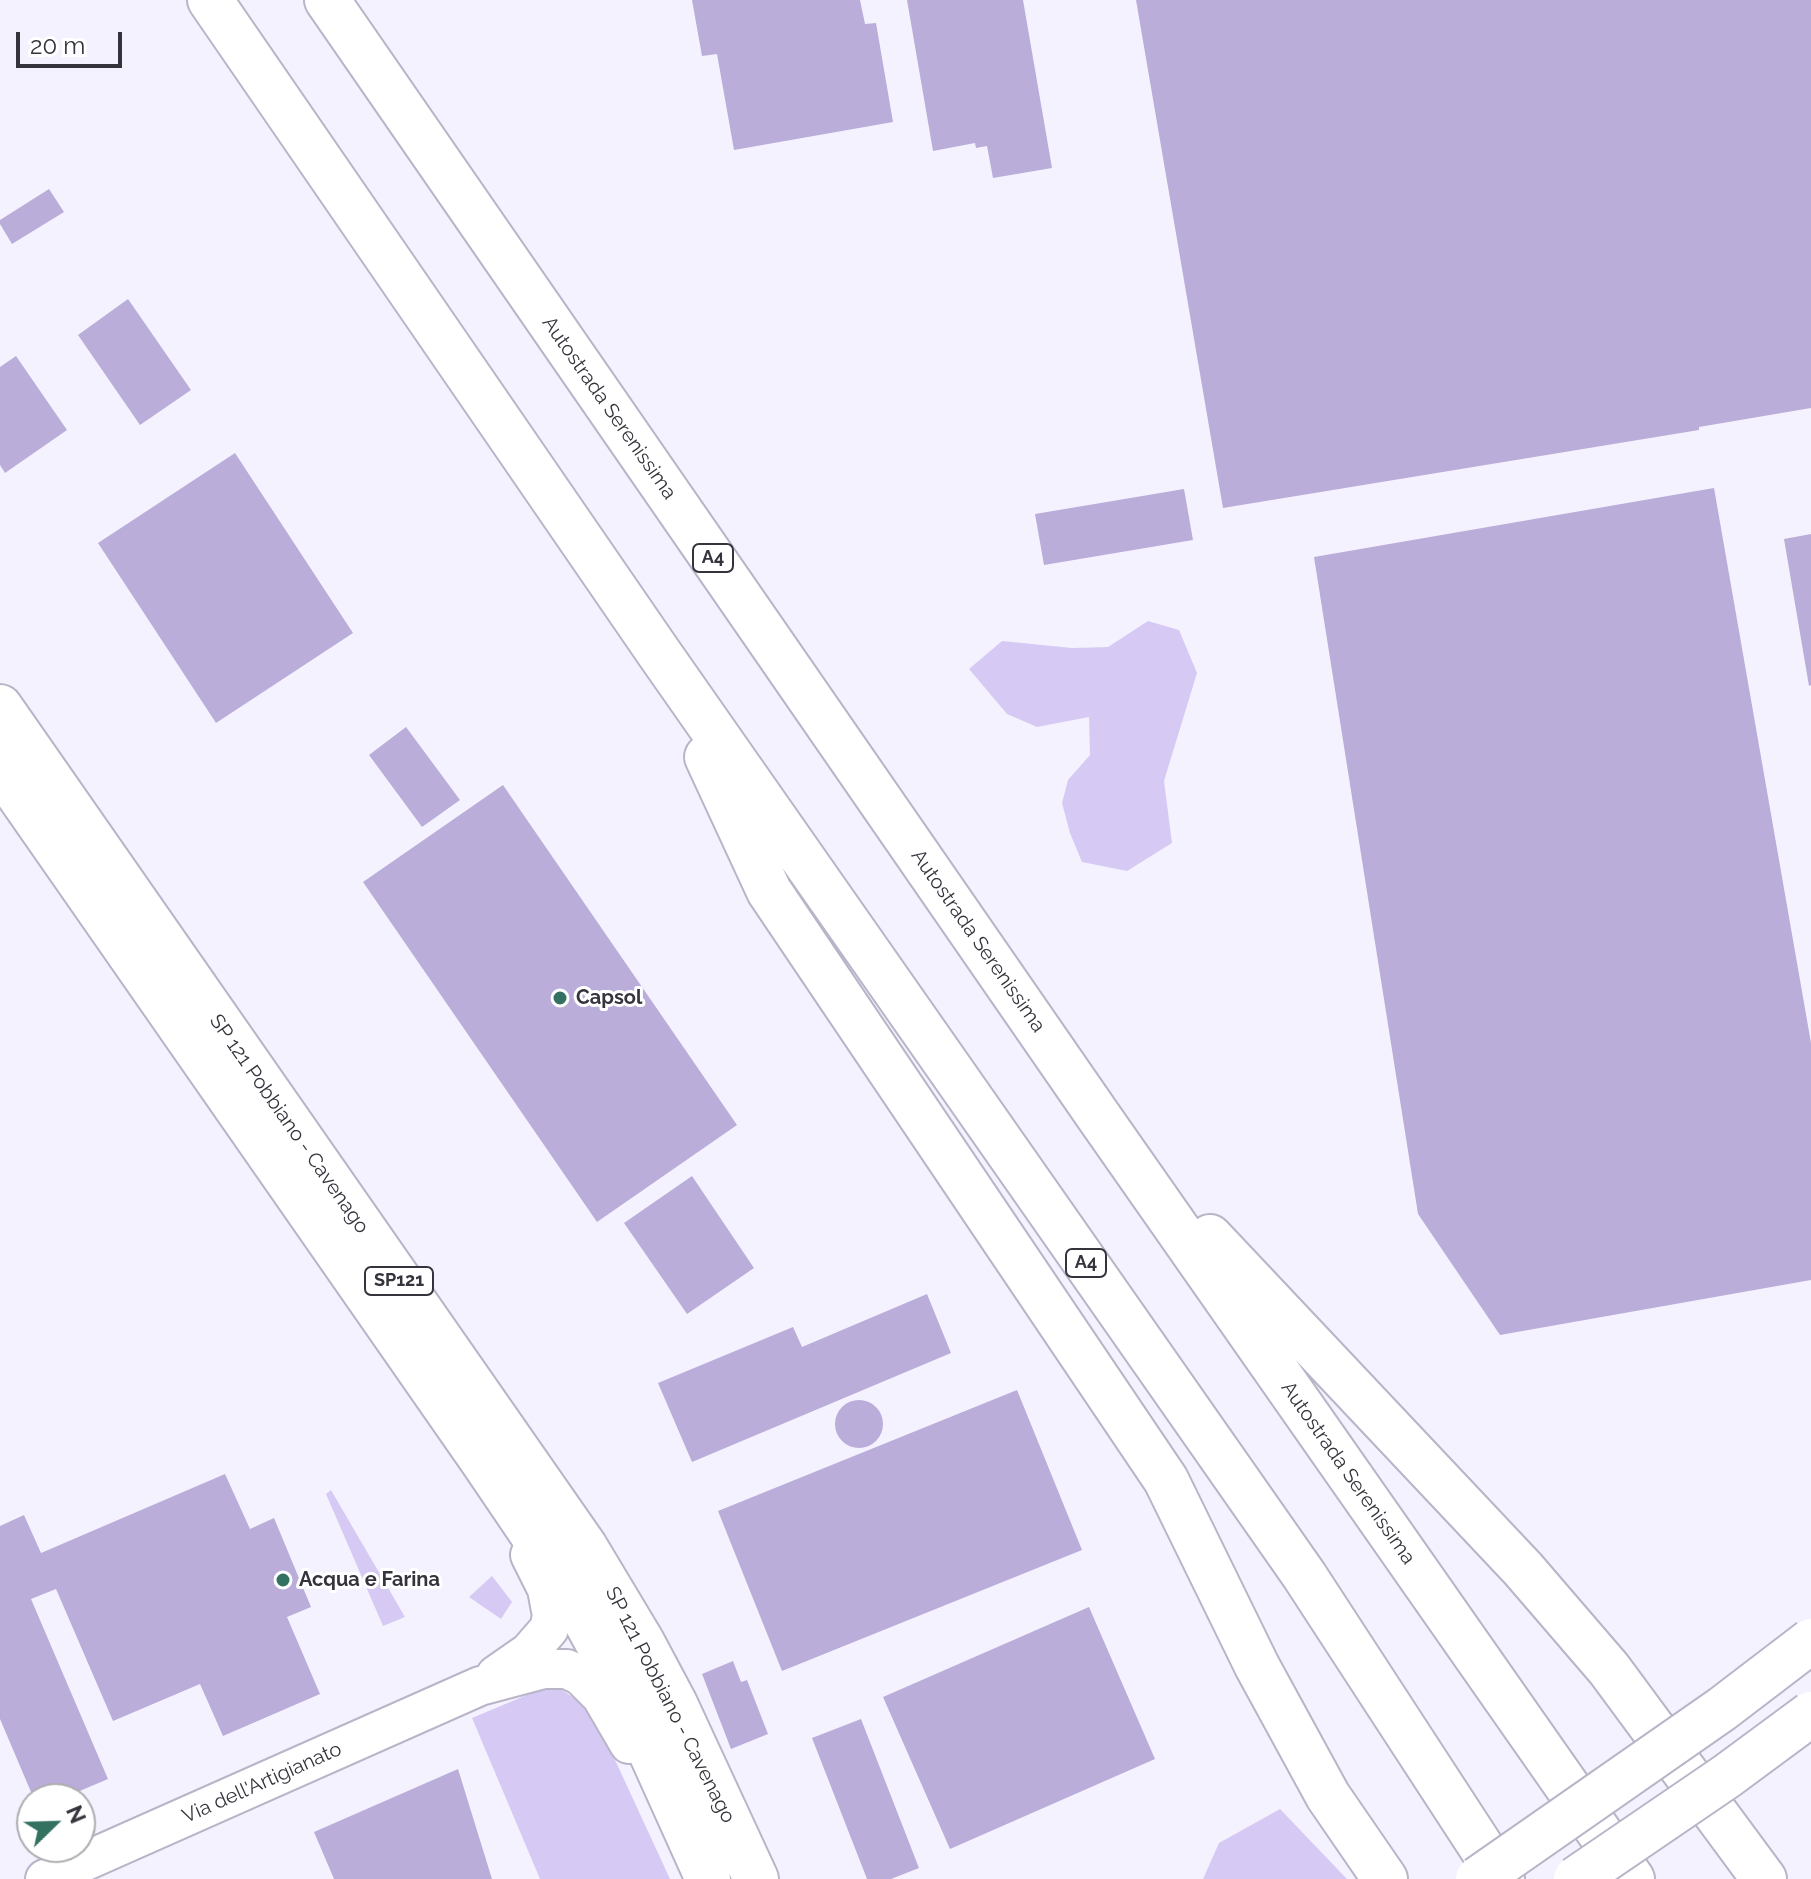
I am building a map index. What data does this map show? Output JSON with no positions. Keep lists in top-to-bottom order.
{
  "streets": {
    "main road": [
      "Autostrada Serenissima",
      "A4",
      "SP 121 Pobbiano - Cavenago",
      "SP121"
    ],
    "street": ["Via dell'Artigianato"]
  },
  "crossings": [
    ["SP 121 Pobbiano - Cavenago", "Via dell'Artigianato"]
  ],
  "places": ["Capsol", "Acqua e Farina"],
  "scale_bar": "20 m",
  "north": "top right"
}
